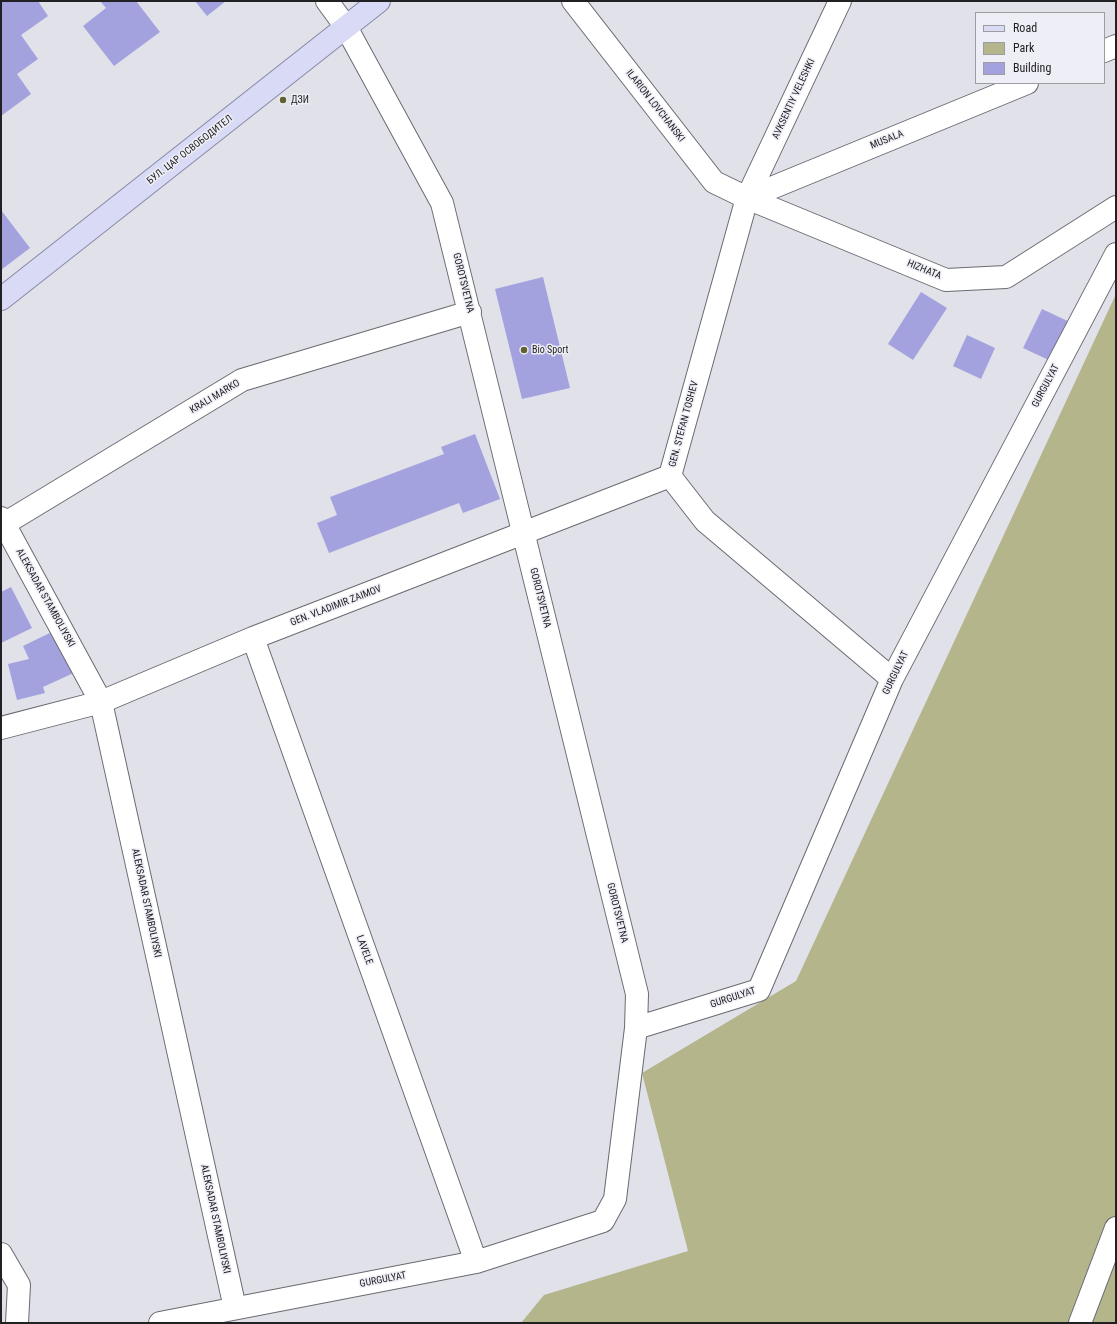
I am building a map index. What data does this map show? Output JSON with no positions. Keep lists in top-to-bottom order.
{
  "streets": {
    "main road": ["БУЛ. ЦАР ОСВОБОДИТЕЛ"],
    "street": [
      "AVKSENTIY VELESHKI",
      "ILARION LOVCHANSKI",
      "MUSALA",
      "HIZHATA",
      "GOROTSVETNA",
      "GURGULYAT",
      "KRALI MARKO",
      "GEN. STEFAN TOSHEV",
      "ALEKSADAR STAMBOLIYSKI",
      "GEN. VLADIMIR ZAIMOV",
      "LAVELE"
    ]
  },
  "crossings": [
    ["AVKSENTIY VELESHKI", "ILARION LOVCHANSKI"],
    ["AVKSENTIY VELESHKI", "MUSALA"],
    ["AVKSENTIY VELESHKI", "HIZHATA"],
    ["AVKSENTIY VELESHKI", "GEN. STEFAN TOSHEV"],
    ["ILARION LOVCHANSKI", "MUSALA"],
    ["ILARION LOVCHANSKI", "HIZHATA"],
    ["ILARION LOVCHANSKI", "GEN. STEFAN TOSHEV"],
    ["MUSALA", "HIZHATA"],
    ["MUSALA", "GEN. STEFAN TOSHEV"],
    ["БУЛ. ЦАР ОСВОБОДИТЕЛ", "GOROTSVETNA"],
    ["HIZHATA", "GEN. STEFAN TOSHEV"],
    ["GOROTSVETNA", "GURGULYAT"],
    ["GOROTSVETNA", "KRALI MARKO"],
    ["GOROTSVETNA", "GEN. VLADIMIR ZAIMOV"],
    ["GURGULYAT", "GEN. STEFAN TOSHEV"],
    ["GURGULYAT", "ALEKSADAR STAMBOLIYSKI"],
    ["GURGULYAT", "LAVELE"],
    ["KRALI MARKO", "ALEKSADAR STAMBOLIYSKI"],
    ["GEN. STEFAN TOSHEV", "GEN. VLADIMIR ZAIMOV"],
    ["ALEKSADAR STAMBOLIYSKI", "GEN. VLADIMIR ZAIMOV"],
    ["GEN. VLADIMIR ZAIMOV", "LAVELE"]
  ],
  "places": ["ДЗИ", "Bio Sport"],
  "legend": ["Road", "Park", "Building"]
}
